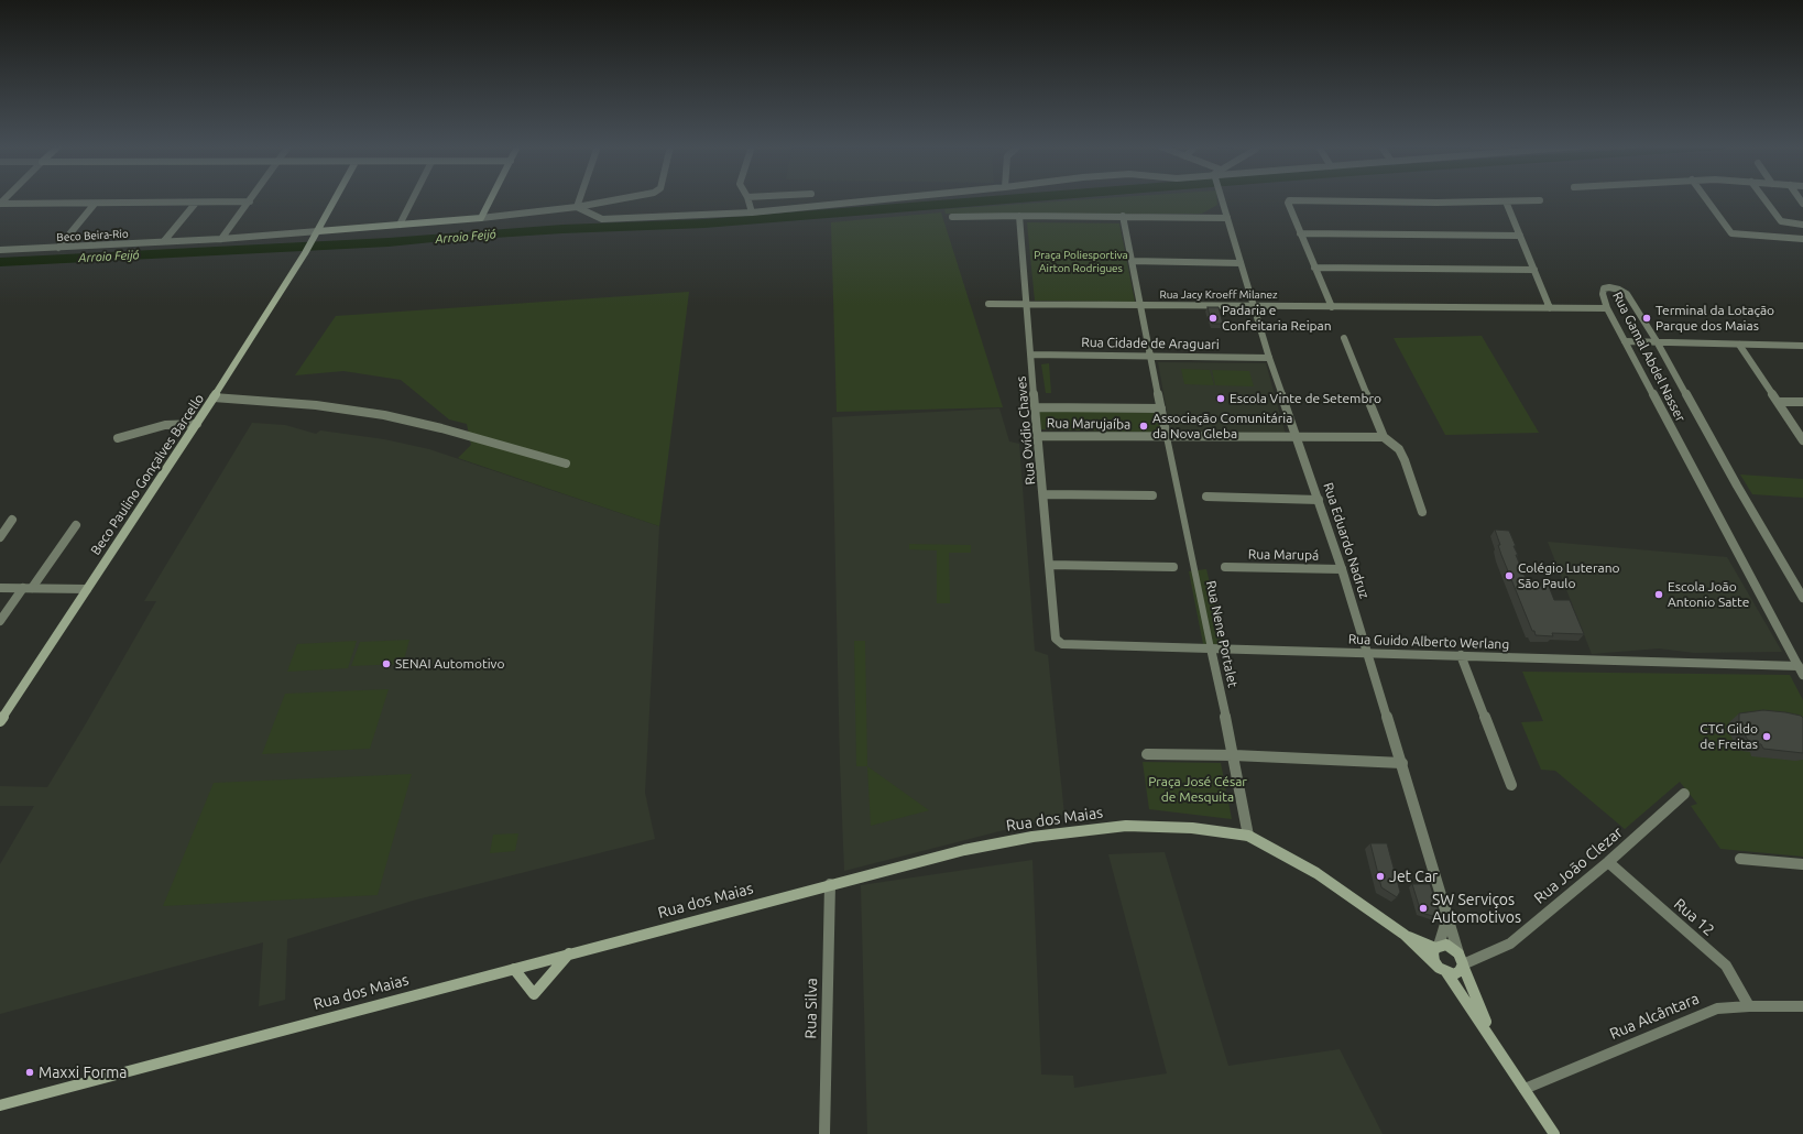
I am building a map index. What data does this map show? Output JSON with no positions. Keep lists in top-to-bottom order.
{
  "streets": {
    "main road": ["Beco Beira-Rio", "Beco Paulino Gonçalves Barcello", "Rua dos Maias"],
    "street": [
      "Rua Jacy Kroeff Milanez",
      "Rua Cidade de Araguari",
      "Rua Gamal Abdel Nasser",
      "Rua Marujaíba",
      "Rua Ovídio Chaves",
      "Rua Eduardo Nadruz",
      "Rua Marupá",
      "Rua Nene Portalet",
      "Rua Guido Alberto Werlang",
      "Rua João Clezar",
      "Rua 12",
      "Rua Silva",
      "Rua Alcântara"
    ]
  },
  "crossings": [
    ["Beco Beira-Rio", "Beco Paulino Gonçalves Barcello"],
    ["Rua Jacy Kroeff Milanez", "Rua Gamal Abdel Nasser"],
    ["Rua Jacy Kroeff Milanez", "Rua Ovídio Chaves"],
    ["Rua Jacy Kroeff Milanez", "Rua Eduardo Nadruz"],
    ["Rua Cidade de Araguari", "Rua Ovídio Chaves"],
    ["Rua Cidade de Araguari", "Rua Eduardo Nadruz"],
    ["Rua Gamal Abdel Nasser", "Rua Guido Alberto Werlang"],
    ["Rua Marujaíba", "Rua Ovídio Chaves"],
    ["Rua Marujaíba", "Rua Eduardo Nadruz"],
    ["Rua Marujaíba", "Rua Nene Portalet"],
    ["Rua Ovídio Chaves", "Rua Guido Alberto Werlang"],
    ["Rua Eduardo Nadruz", "Rua Marupá"],
    ["Rua Eduardo Nadruz", "Rua Guido Alberto Werlang"],
    ["Rua Eduardo Nadruz", "Rua dos Maias"],
    ["Rua Eduardo Nadruz", "Rua João Clezar"],
    ["Rua Nene Portalet", "Rua Guido Alberto Werlang"],
    ["Rua Nene Portalet", "Rua dos Maias"],
    ["Rua dos Maias", "Rua João Clezar"],
    ["Rua dos Maias", "Rua Silva"],
    ["Rua dos Maias", "Rua Alcântara"],
    ["Rua João Clezar", "Rua 12"],
    ["Rua 12", "Rua Alcântara"]
  ],
  "water": ["Arroio Feijó"],
  "parks": ["Praça Poliesportiva Airton Rodrigues", "Praça José César de Mesquita"],
  "places": [
    "Padaria e Confeitaria Reipan",
    "Terminal da Lotação Parque dos Maias",
    "Escola Vinte de Setembro",
    "Associação Comunitária da Nova Gleba",
    "Colégio Luterano São Paulo",
    "Escola João Antonio Satte",
    "SENAI Automotivo",
    "CTG Gildo de Freitas",
    "Jet Car",
    "SW Serviços Automotivos",
    "Maxxi Forma"
  ]
}
